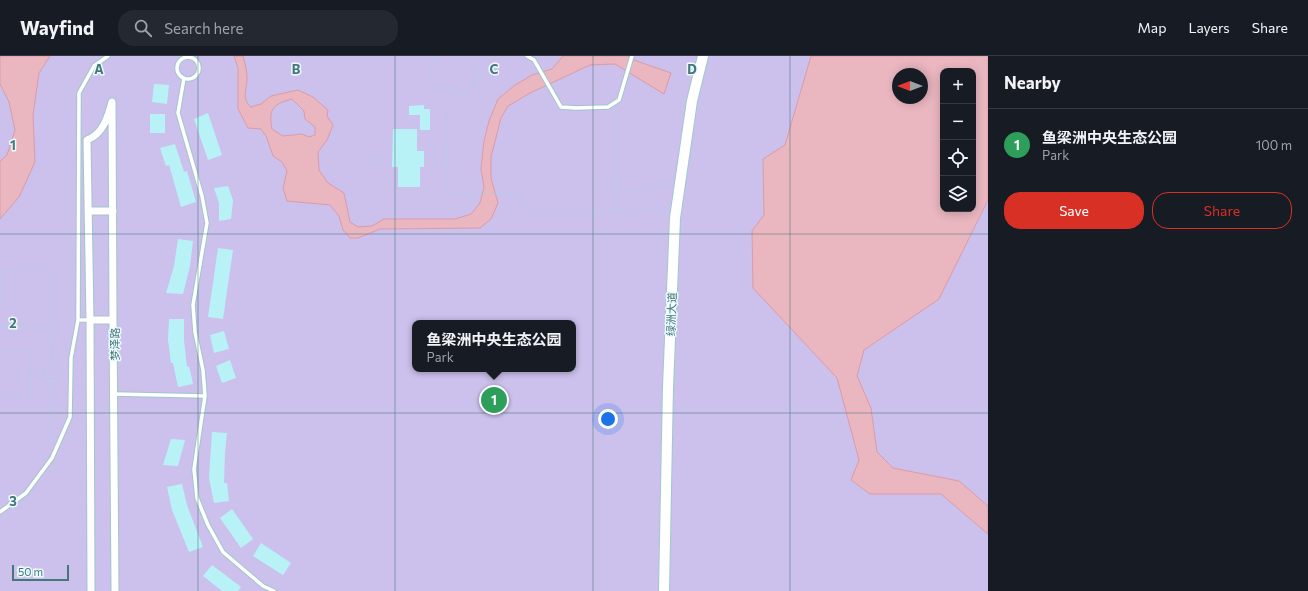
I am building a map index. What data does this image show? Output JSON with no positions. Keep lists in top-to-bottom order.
{
  "streets": {
    "main road": ["绿洲大道"],
    "street": ["梦泽路"]
  },
  "scale_bar": "50 m",
  "north": "left",
  "page": {
    "header": "Wayfind",
    "search": "Search here",
    "nav": ["Map", "Layers", "Share"],
    "heading": "Nearby",
    "map_buttons": ["+", "−"],
    "list": [
      {
        "mark": "1",
        "name": "鱼梁洲中央生态公园",
        "note": "Park",
        "value": "100 m"
      }
    ],
    "buttons": ["Save", "Share"],
    "popup": ["鱼梁洲中央生态公园", "Park"],
    "pins": "1",
    "scale": "50 m"
  },
  "grid": {
    "columns": [
      "A",
      "B",
      "C",
      "D"
    ],
    "rows": ["1", "2", "3"]
  }
}
